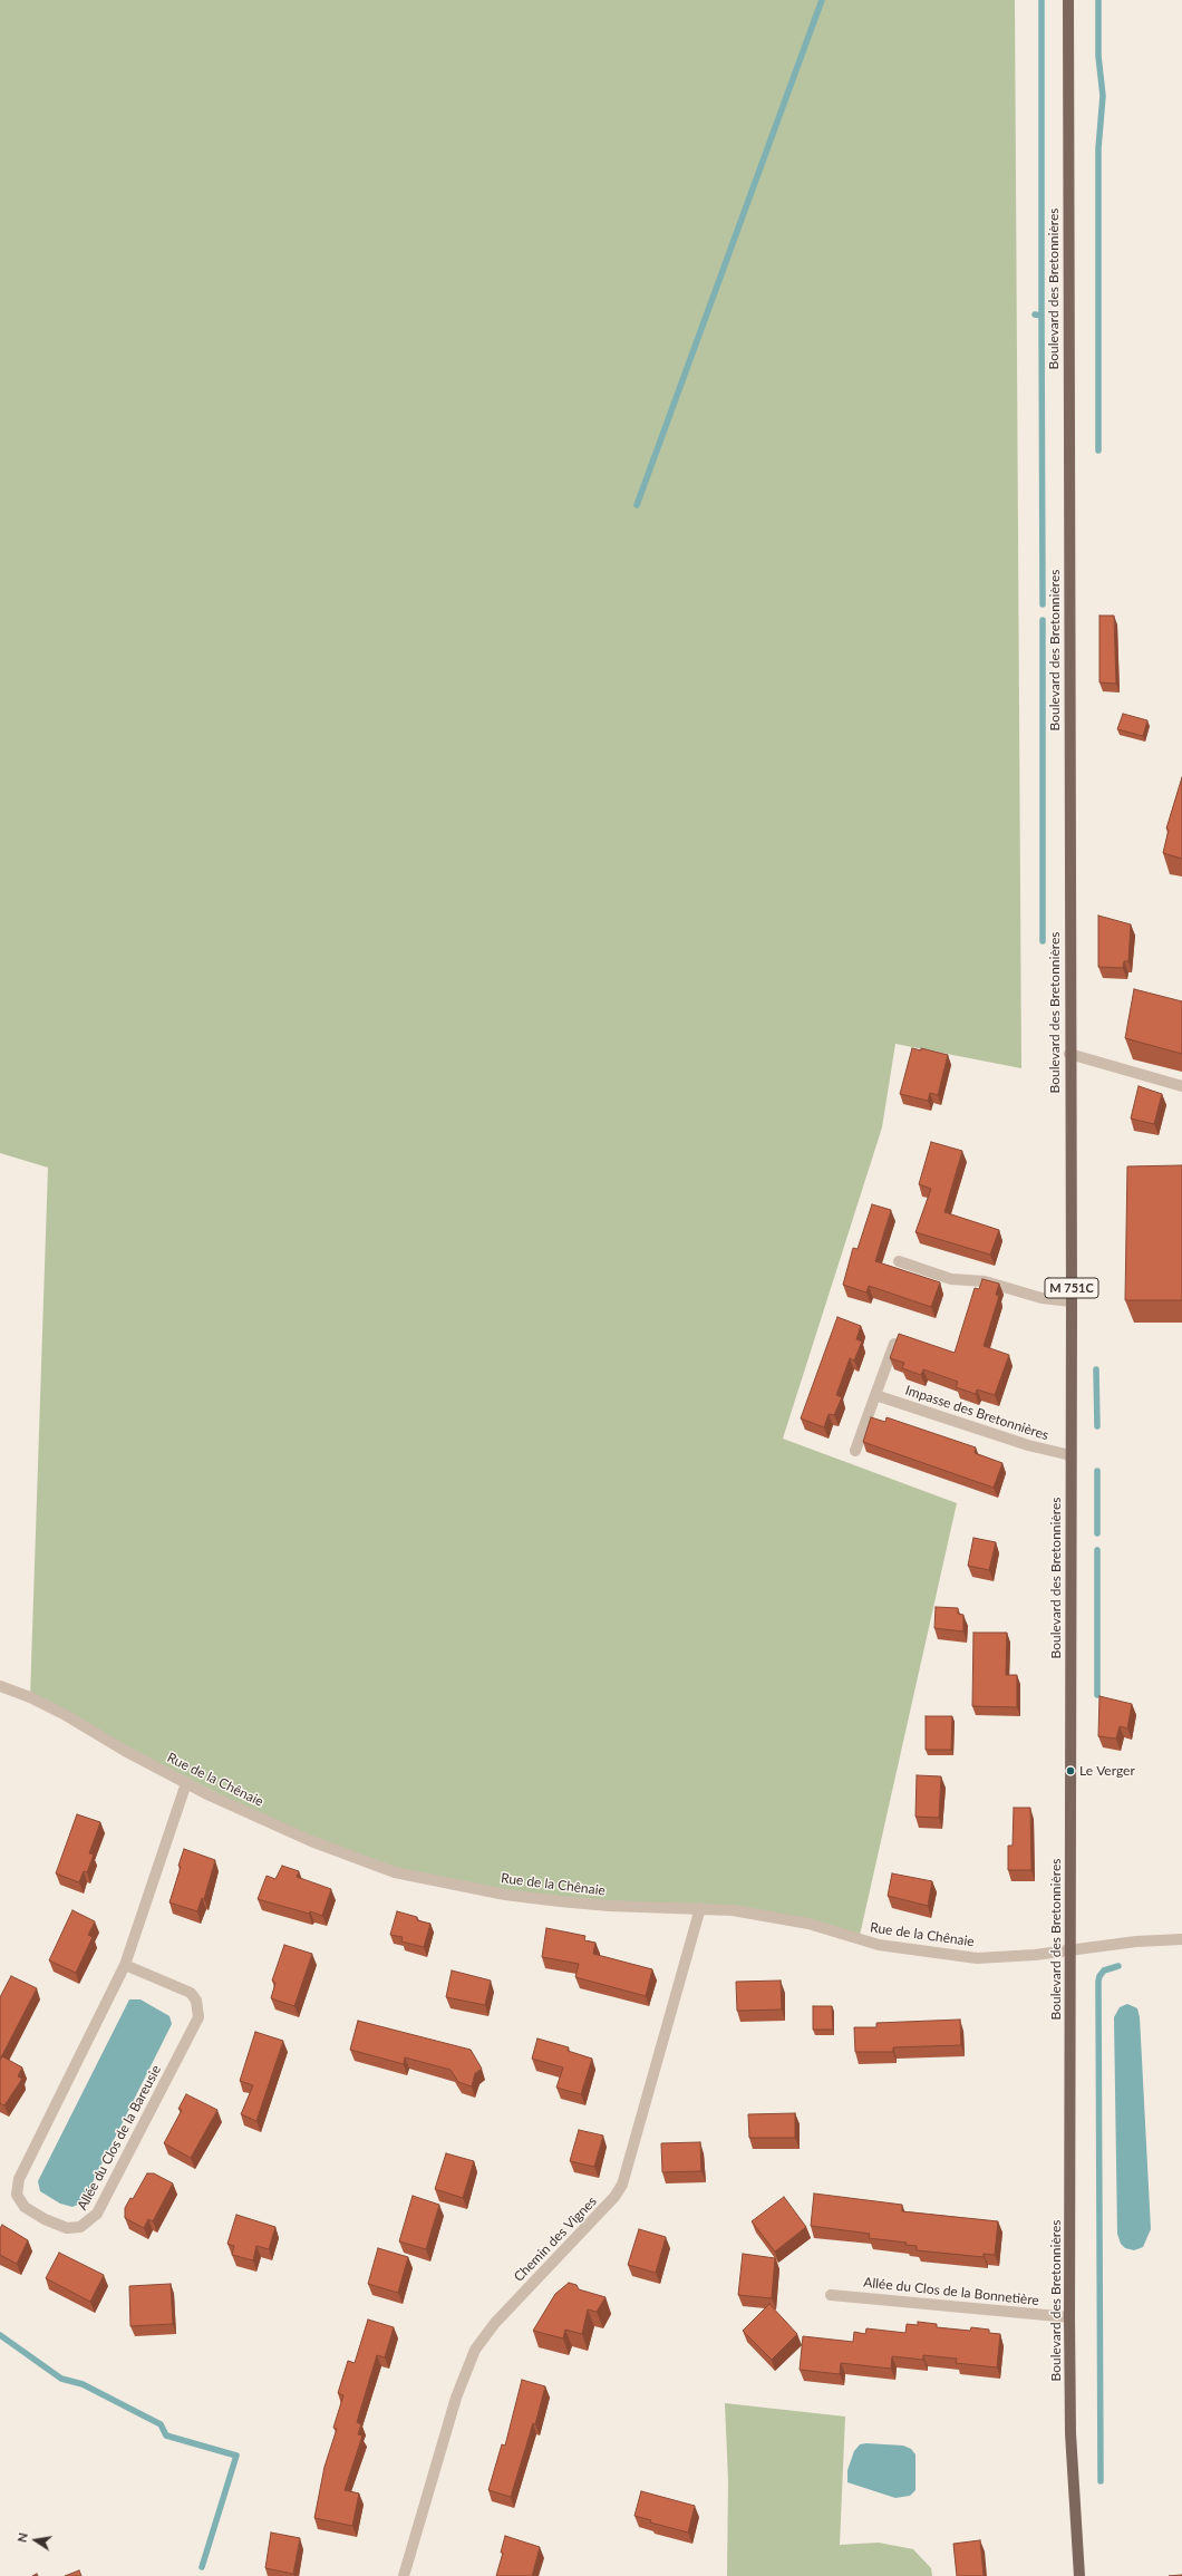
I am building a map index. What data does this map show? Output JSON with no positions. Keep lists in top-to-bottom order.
{
  "streets": {
    "main road": ["Boulevard des Bretonnières", "M 751C"],
    "street": [
      "Impasse des Bretonnières",
      "Rue de la Chênaie",
      "Allée du Clos de la Bareusie",
      "Chemin des Vignes",
      "Allée du Clos de la Bonnetière"
    ]
  },
  "crossings": [
    ["Boulevard des Bretonnières", "Impasse des Bretonnières"],
    ["Boulevard des Bretonnières", "Rue de la Chênaie"],
    ["Boulevard des Bretonnières", "Allée du Clos de la Bonnetière"],
    ["Rue de la Chênaie", "Allée du Clos de la Bareusie"],
    ["Rue de la Chênaie", "Chemin des Vignes"]
  ],
  "places": ["Le Verger"],
  "north": "left"
}
